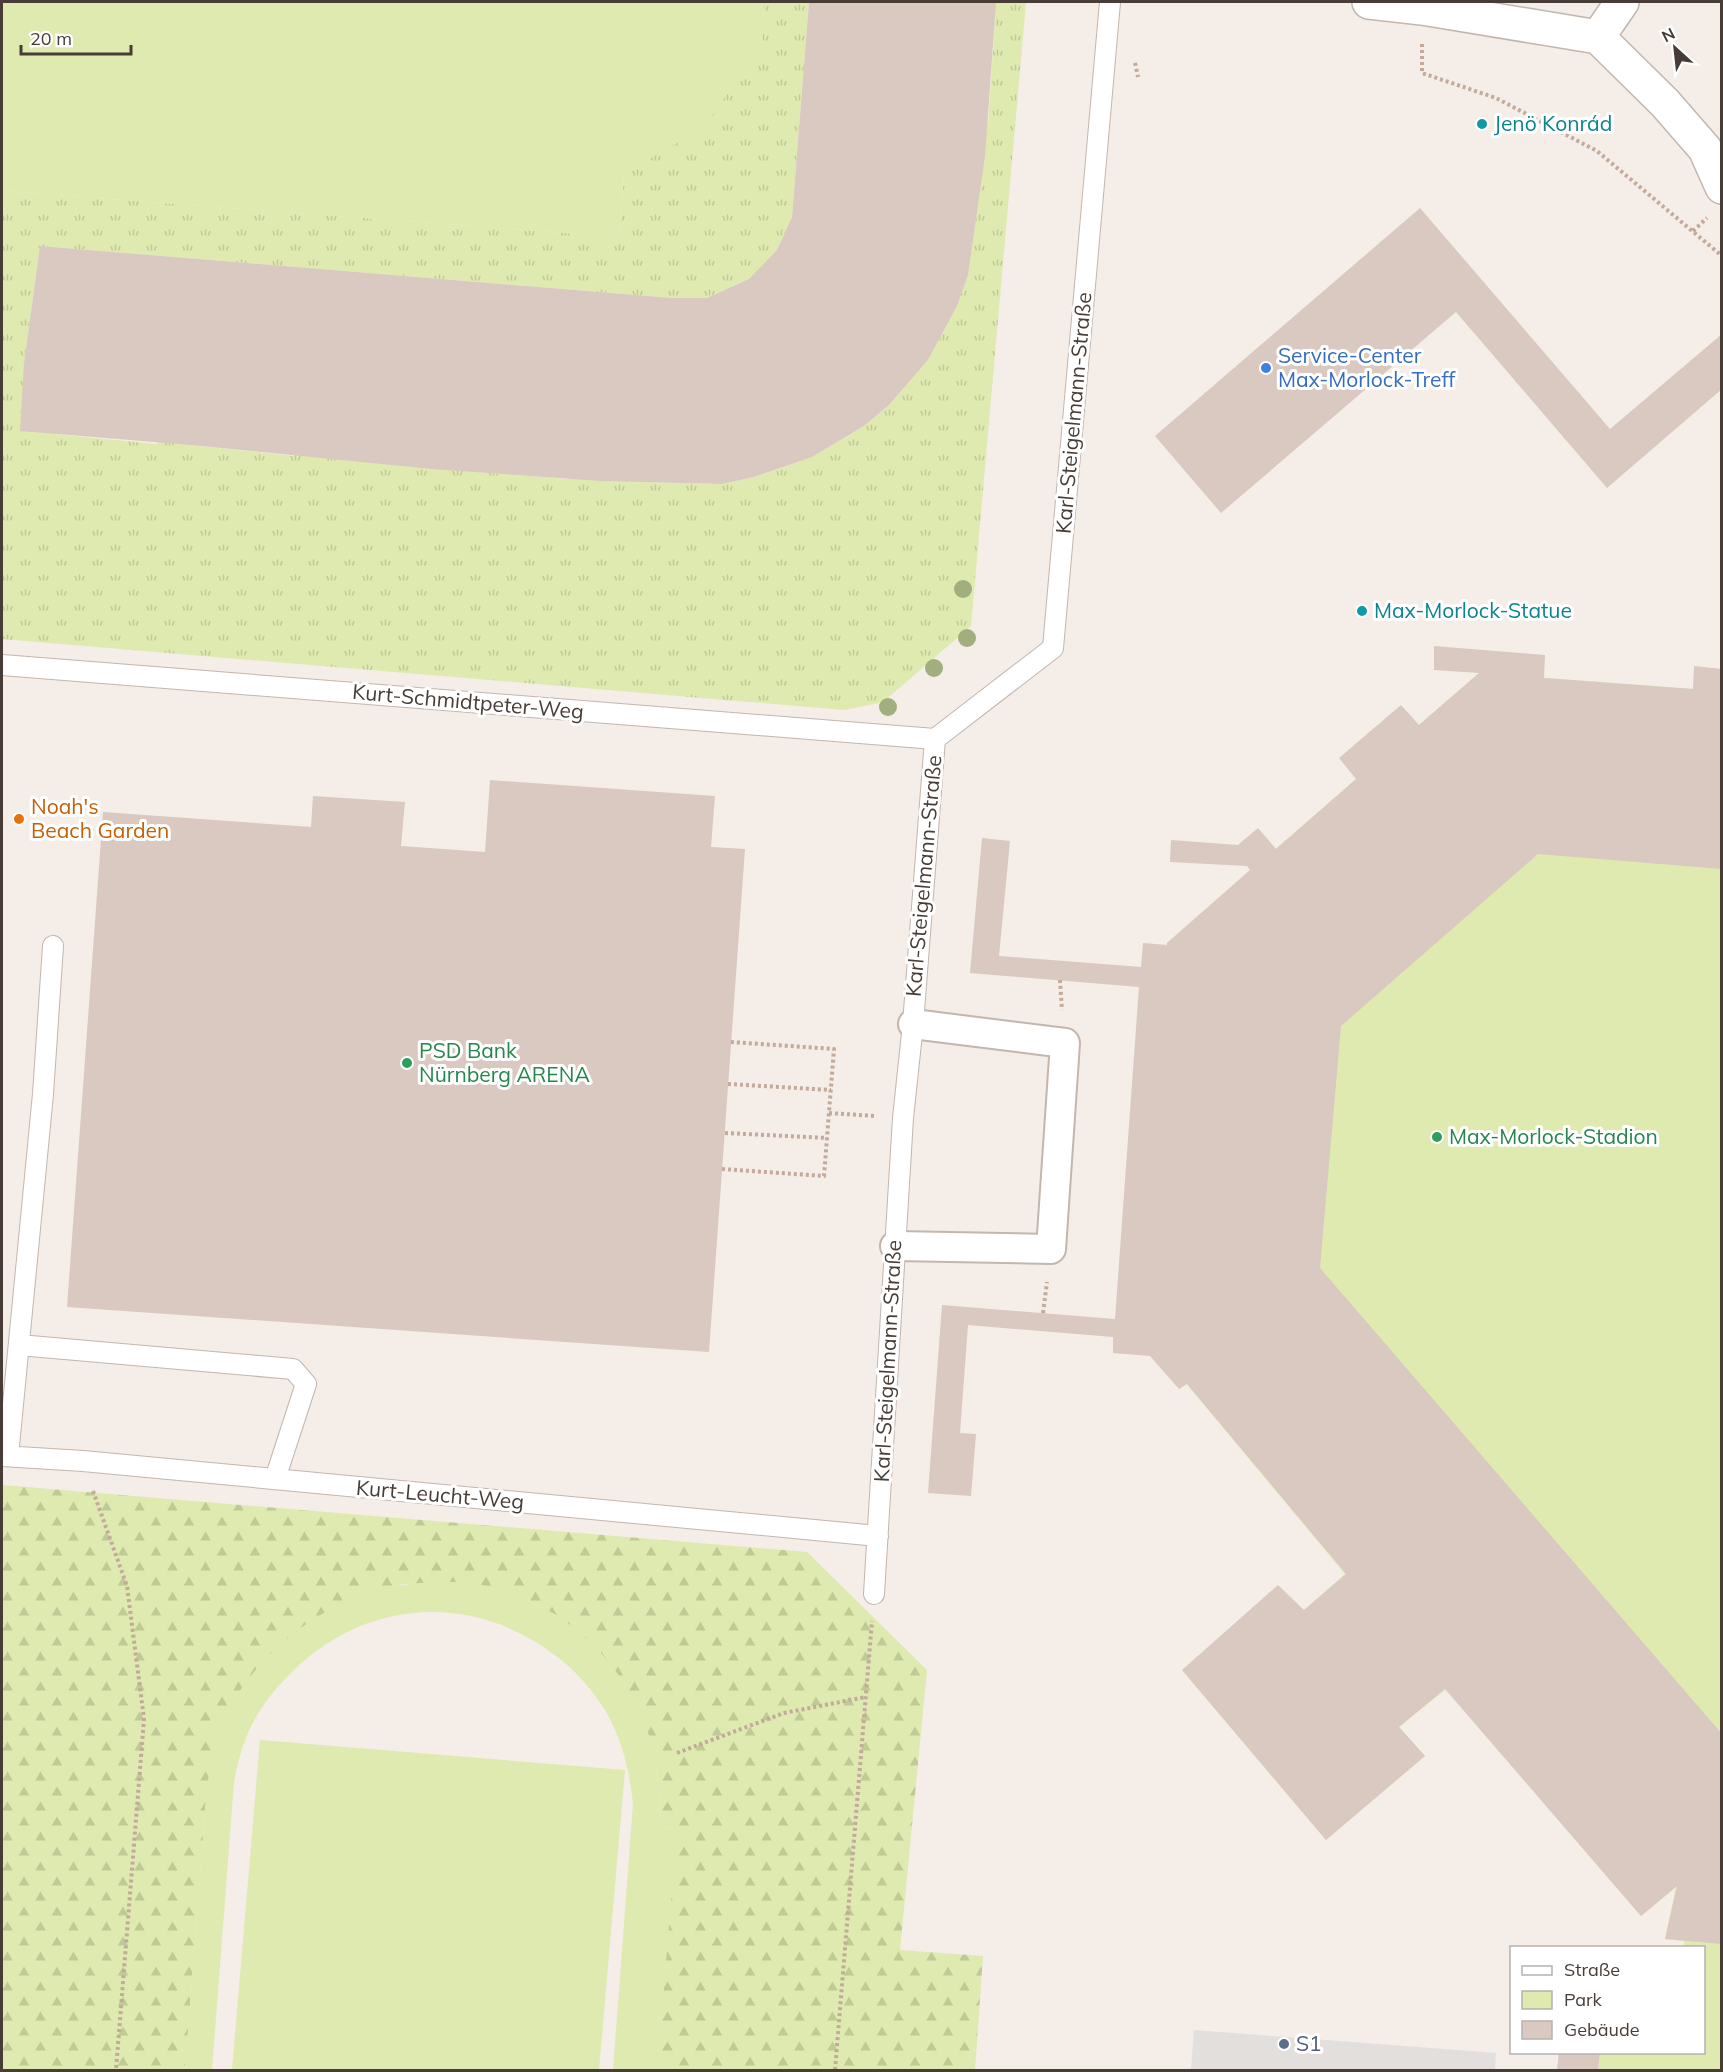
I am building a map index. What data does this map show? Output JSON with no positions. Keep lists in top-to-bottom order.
{
  "streets": {
    "lane": ["Karl-Steigelmann-Straße", "Kurt-Schmidtpeter-Weg", "Kurt-Leucht-Weg"]
  },
  "crossings": [
    ["Karl-Steigelmann-Straße", "Kurt-Schmidtpeter-Weg"],
    ["Karl-Steigelmann-Straße", "Kurt-Leucht-Weg"]
  ],
  "places": [
    "Jenö Konrád",
    "Service-Center Max-Morlock-Treff",
    "Max-Morlock-Statue",
    "Noah's Beach Garden",
    "PSD Bank Nürnberg ARENA",
    "Max-Morlock-Stadion",
    "S1"
  ],
  "legend": ["Straße", "Park", "Gebäude"],
  "scale_bar": "20 m",
  "north": "top left"
}
